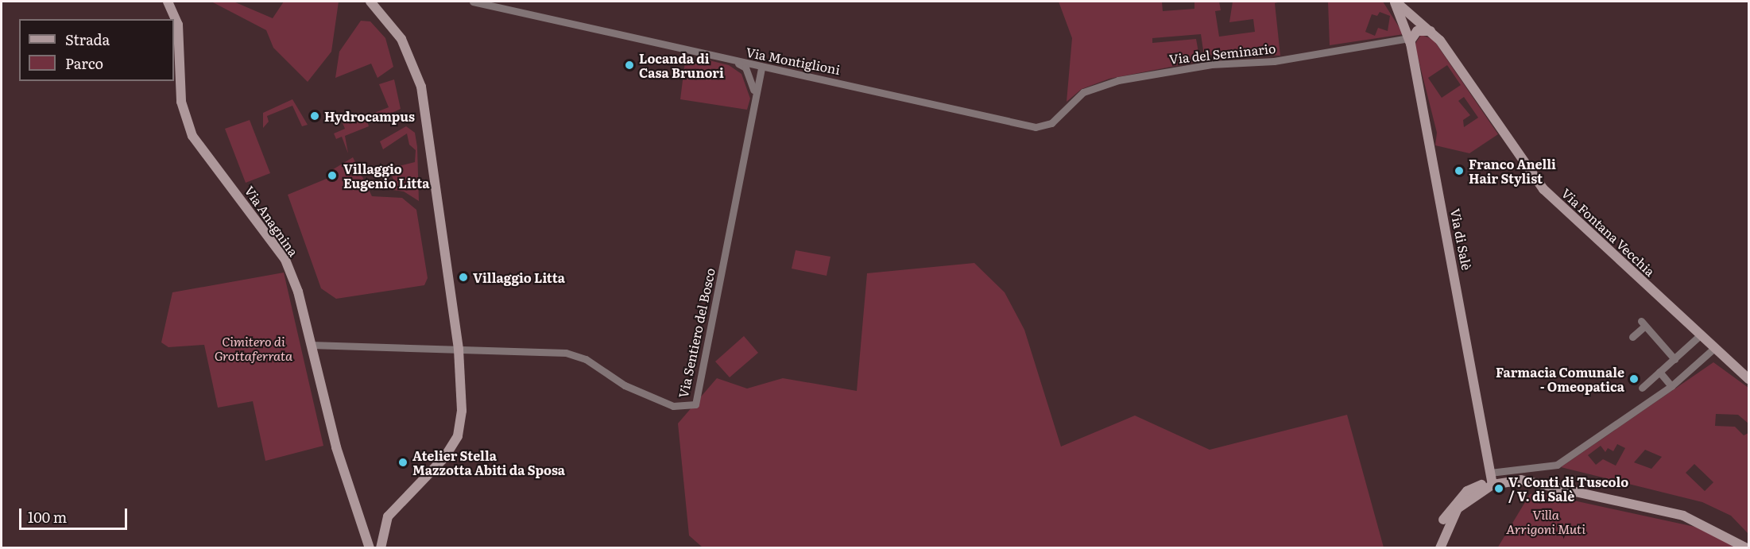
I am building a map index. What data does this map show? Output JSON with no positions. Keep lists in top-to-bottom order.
{
  "streets": {
    "main road": ["Via Anagnina", "Via Fontana Vecchia", "Via di Salè"],
    "street": ["Via del Seminario", "Via Montiglioni", "Via Sentiero del Bosco"]
  },
  "crossings": [
    ["Via del Seminario", "Via Montiglioni"],
    ["Via del Seminario", "Via di Salè"],
    ["Via Montiglioni", "Via Sentiero del Bosco"],
    ["Via Anagnina", "Via Sentiero del Bosco"],
    ["Via Fontana Vecchia", "Via di Salè"]
  ],
  "parks": ["Cimitero di Grottaferrata", "Villa Arrigoni Muti"],
  "places": [
    "Locanda di Casa Brunori",
    "Hydrocampus",
    "Franco Anelli Hair Stylist",
    "Villaggio Eugenio Litta",
    "Villaggio Litta",
    "Farmacia Comunale - Omeopatica",
    "Atelier Stella Mazzotta Abiti da Sposa",
    "V. Conti di Tuscolo / V. di Salè"
  ],
  "legend": ["Strada", "Parco"],
  "scale_bar": "100 m"
}
